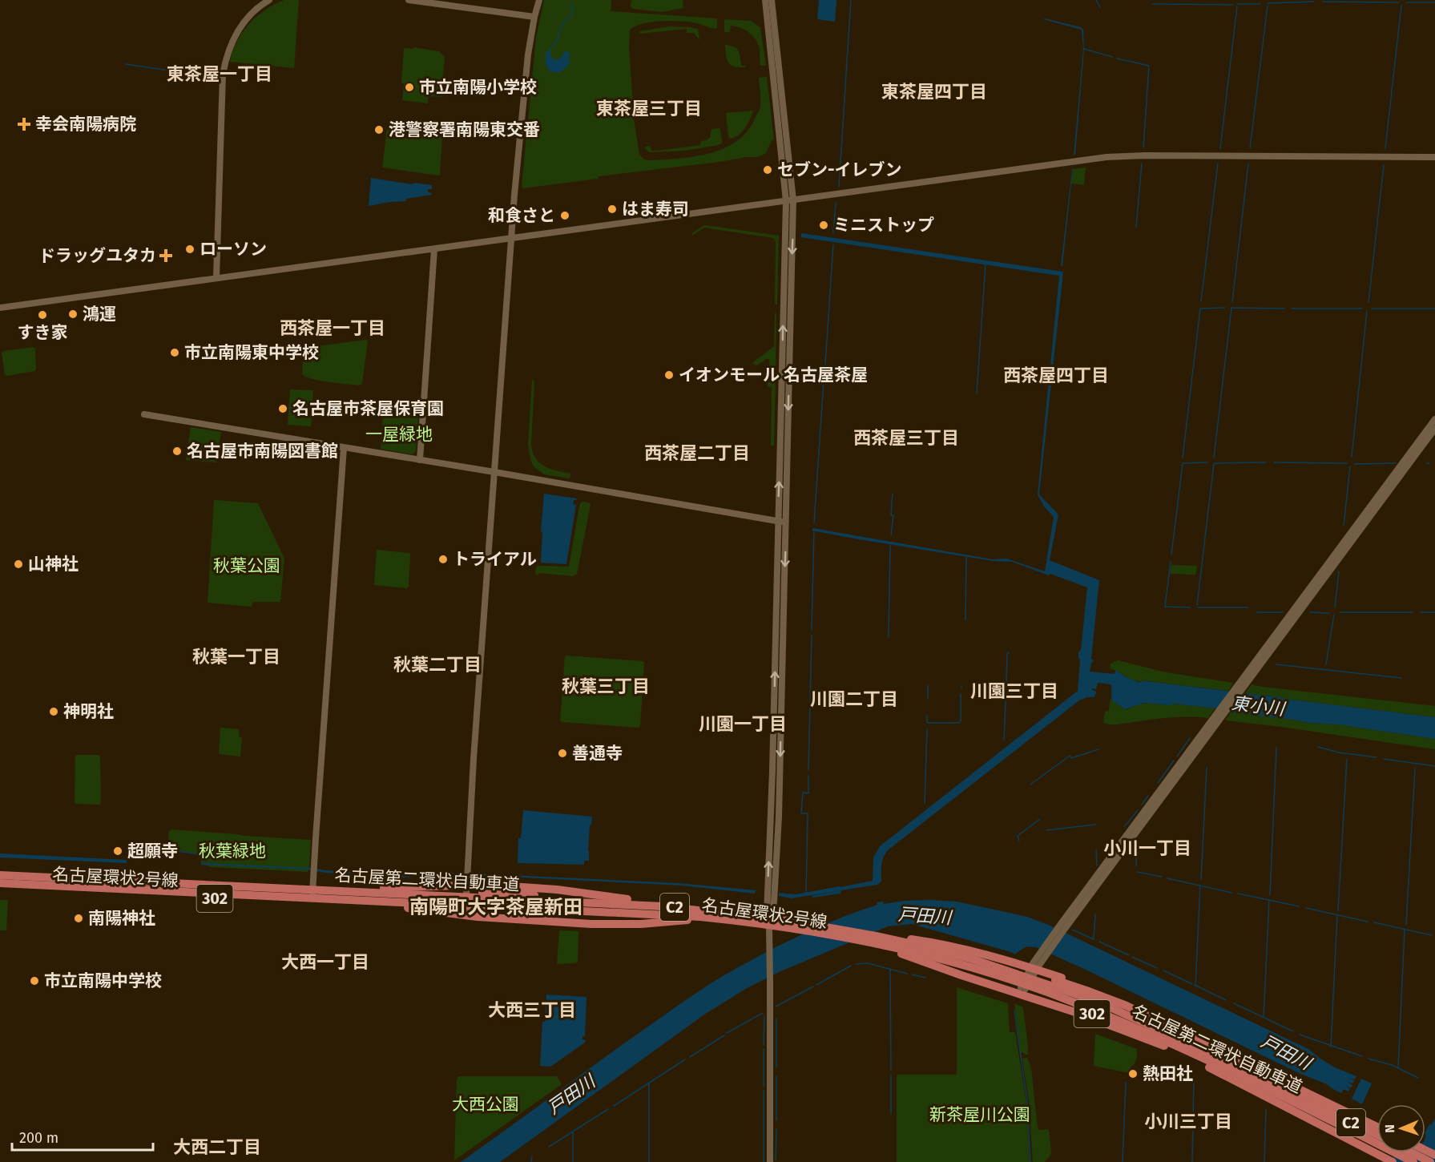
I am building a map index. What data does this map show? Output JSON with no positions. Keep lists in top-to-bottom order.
{
  "streets": {
    "highway": [
      "名古屋環状2号線",
      "名古屋第二環状自動車道",
      "302",
      "C2"
    ]
  },
  "crossings": [
    ["名古屋環状2号線", "名古屋第二環状自動車道"]
  ],
  "districts": [
    "東茶屋一丁目",
    "東茶屋四丁目",
    "東茶屋三丁目",
    "西茶屋一丁目",
    "西茶屋四丁目",
    "西茶屋三丁目",
    "西茶屋二丁目",
    "秋葉一丁目",
    "秋葉二丁目",
    "秋葉三丁目",
    "川園三丁目",
    "川園二丁目",
    "川園一丁目",
    "小川一丁目",
    "南陽町大字茶屋新田",
    "大西一丁目",
    "大西三丁目",
    "小川三丁目",
    "大西二丁目"
  ],
  "water": ["東小川", "戸田川"],
  "parks": [
    "一屋緑地",
    "秋葉公園",
    "秋葉緑地",
    "大西公園",
    "新茶屋川公園"
  ],
  "places": {
    "other": [
      "市立南陽小学校",
      "港警察署南陽東交番",
      "セブン-イレブン",
      "はま寿司",
      "和食さと",
      "ミニストップ",
      "ローソン",
      "鴻運",
      "すき家",
      "市立南陽東中学校",
      "イオンモール 名古屋茶屋",
      "名古屋市茶屋保育園",
      "名古屋市南陽図書館",
      "トライアル",
      "山神社",
      "神明社",
      "善通寺",
      "超願寺",
      "南陽神社",
      "市立南陽中学校",
      "熱田社"
    ],
    "health": ["幸会南陽病院", "ドラッグユタカ"]
  },
  "scale_bar": "200 m",
  "north": "left"
}
